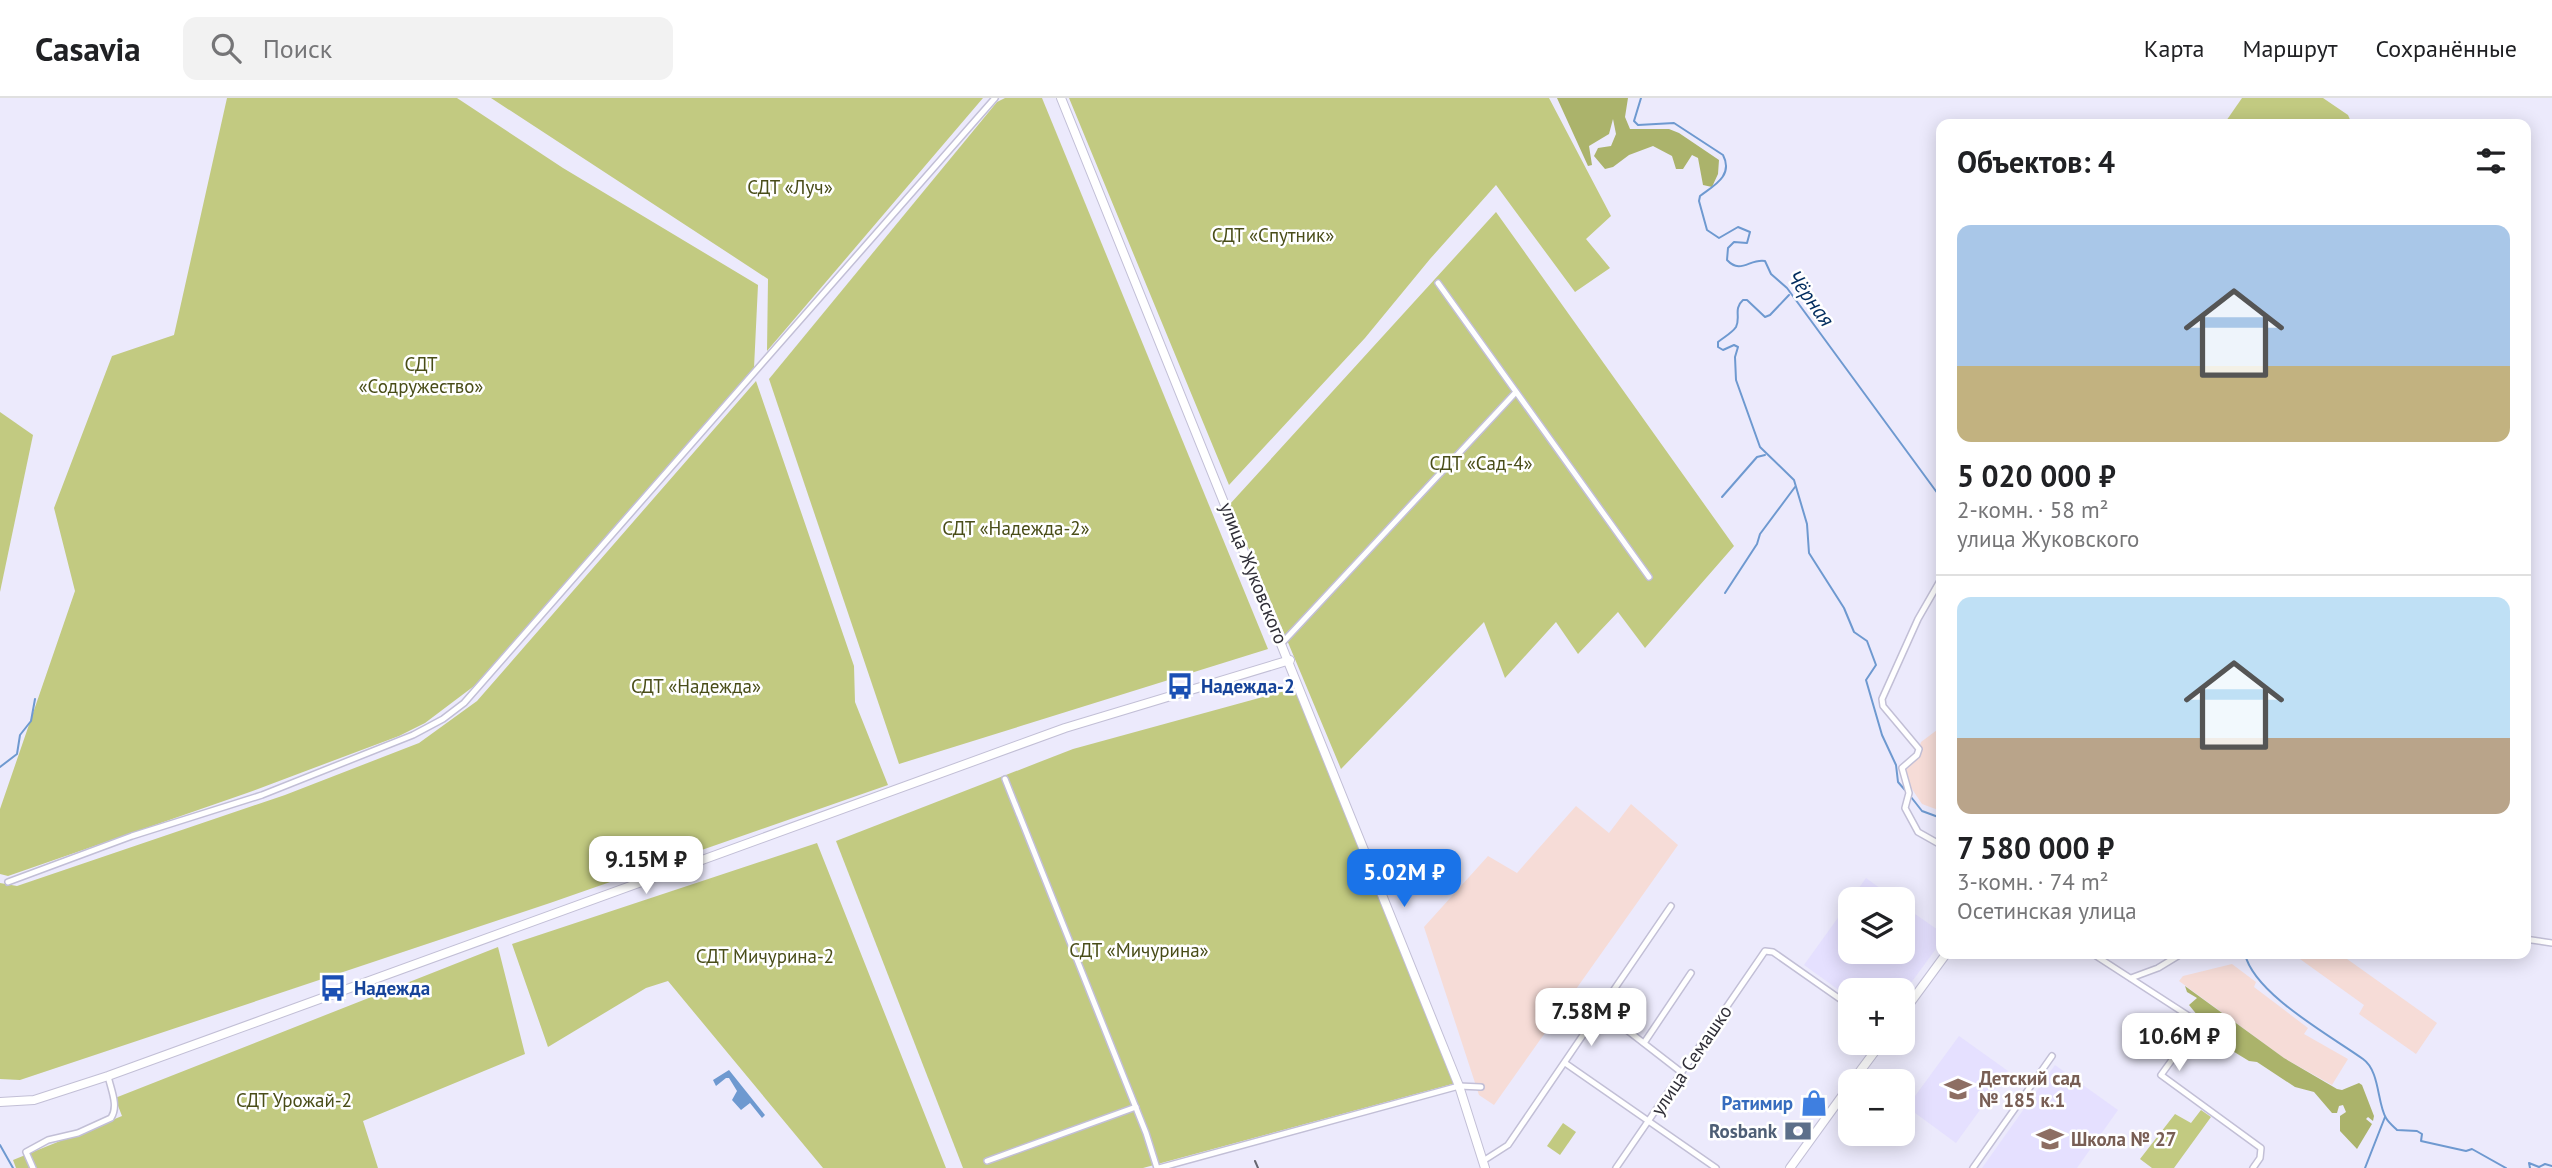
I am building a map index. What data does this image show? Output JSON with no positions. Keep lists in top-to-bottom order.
{
  "streets": {
    "street": ["улица Жуковского", "улица Семашко"]
  },
  "water": ["Чёрная"],
  "parks": [
    "СДТ «Луч»",
    "СДТ «Спутник»",
    "СДТ «Содружество»",
    "СДТ «Сад-4»",
    "СДТ «Надежда-2»",
    "СДТ «Надежда»",
    "СДТ «Мичурина»",
    "СДТ Мичурина-2",
    "СДТ Урожай-2"
  ],
  "places": {
    "bus stop": ["Надежда-2", "Надежда"],
    "school or university": ["Детский сад № 185 к.1", "Школа № 27"],
    "shop": ["Ратимир"],
    "bank": ["Rosbank"]
  },
  "page": {
    "header": "Casavia",
    "search": "Поиск",
    "nav": ["Карта", "Маршрут", "Сохранённые"],
    "heading": "Объектов: 4",
    "list": [
      {
        "name": "5 020 000 ₽",
        "note": "2-комн. · 58 m² · улица Жуковского"
      },
      {
        "name": "7 580 000 ₽",
        "note": "3-комн. · 74 m² · Осетинская улица"
      }
    ],
    "price": [
      "9.15M ₽",
      "5.02M ₽",
      "7.58M ₽",
      "10.6M ₽"
    ],
    "map_buttons": ["+", "−"]
  }
}
